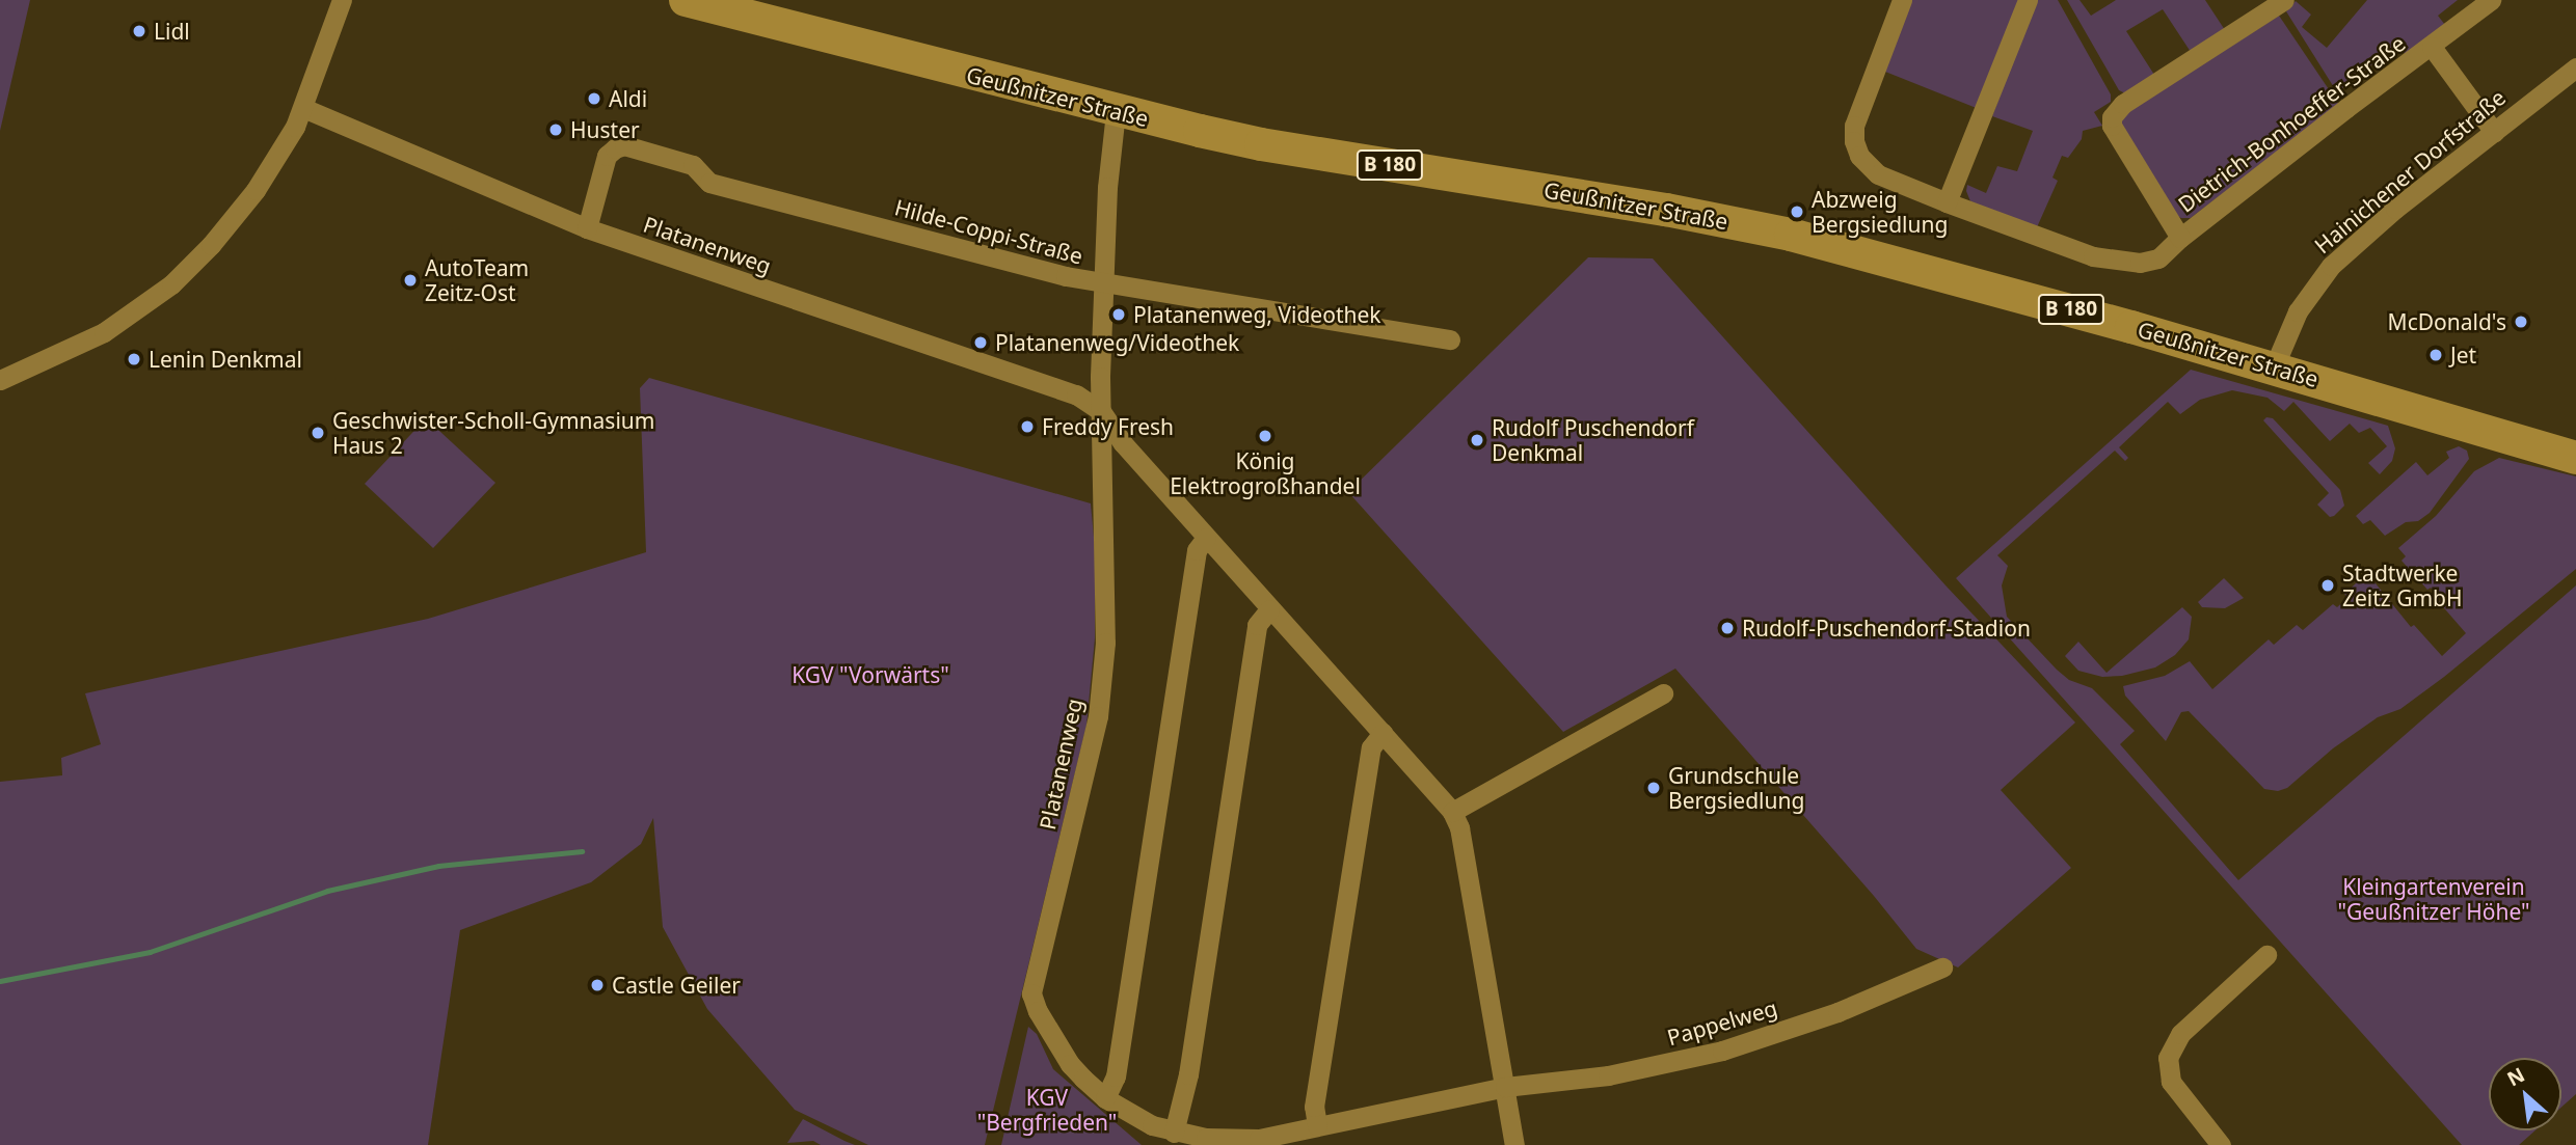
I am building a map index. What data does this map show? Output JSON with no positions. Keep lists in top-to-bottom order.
{
  "streets": {
    "main road": ["Geußnitzer Straße", "B 180"],
    "street": [
      "Dietrich-Bonhoeffer-Straße",
      "Hainichener Dorfstraße",
      "Hilde-Coppi-Straße",
      "Platanenweg",
      "Pappelweg"
    ]
  },
  "crossings": [
    ["Geußnitzer Straße", "Hainichener Dorfstraße"],
    ["Geußnitzer Straße", "Platanenweg"],
    ["Dietrich-Bonhoeffer-Straße", "Hainichener Dorfstraße"],
    ["Hilde-Coppi-Straße", "Platanenweg"],
    ["Platanenweg", "Pappelweg"]
  ],
  "parks": ["KGV \"Vorwärts\"", "Kleingartenverein \"Geußnitzer Höhe\"", "KGV \"Bergfrieden\""],
  "places": [
    "Lidl",
    "Aldi",
    "Huster",
    "Abzweig Bergsiedlung",
    "AutoTeam Zeitz-Ost",
    "Platanenweg, Videothek",
    "McDonald's",
    "Platanenweg/Videothek",
    "Jet",
    "Lenin Denkmal",
    "Freddy Fresh",
    "Geschwister-Scholl-Gymnasium Haus 2",
    "König Elektrogroßhandel",
    "Rudolf Puschendorf Denkmal",
    "Stadtwerke Zeitz GmbH",
    "Rudolf-Puschendorf-Stadion",
    "Grundschule Bergsiedlung",
    "Castle Geiler"
  ],
  "north": "top left"
}
